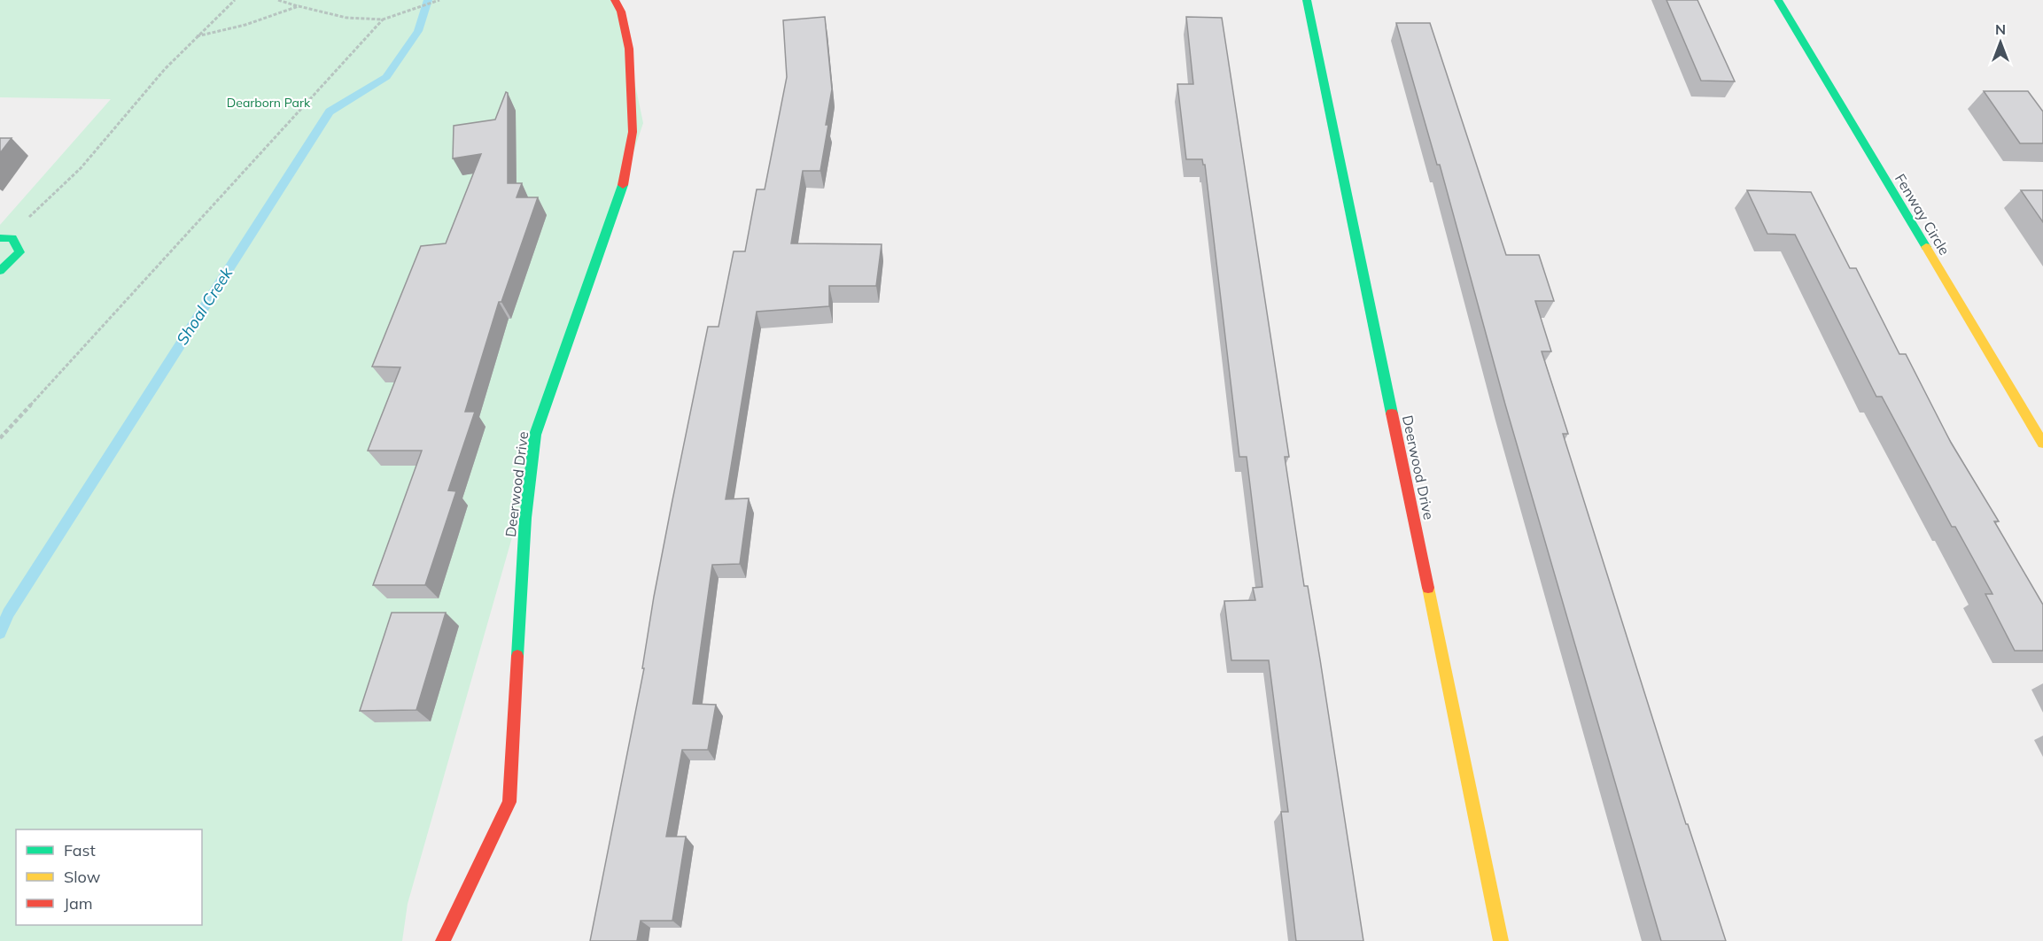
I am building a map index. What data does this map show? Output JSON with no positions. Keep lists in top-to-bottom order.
{
  "streets": {
    "street": ["Fenway Circle", "Deerwood Drive"]
  },
  "water": ["Shoal Creek"],
  "parks": ["Dearborn Park"],
  "legend": ["Fast", "Slow", "Jam"],
  "north": "top"
}
